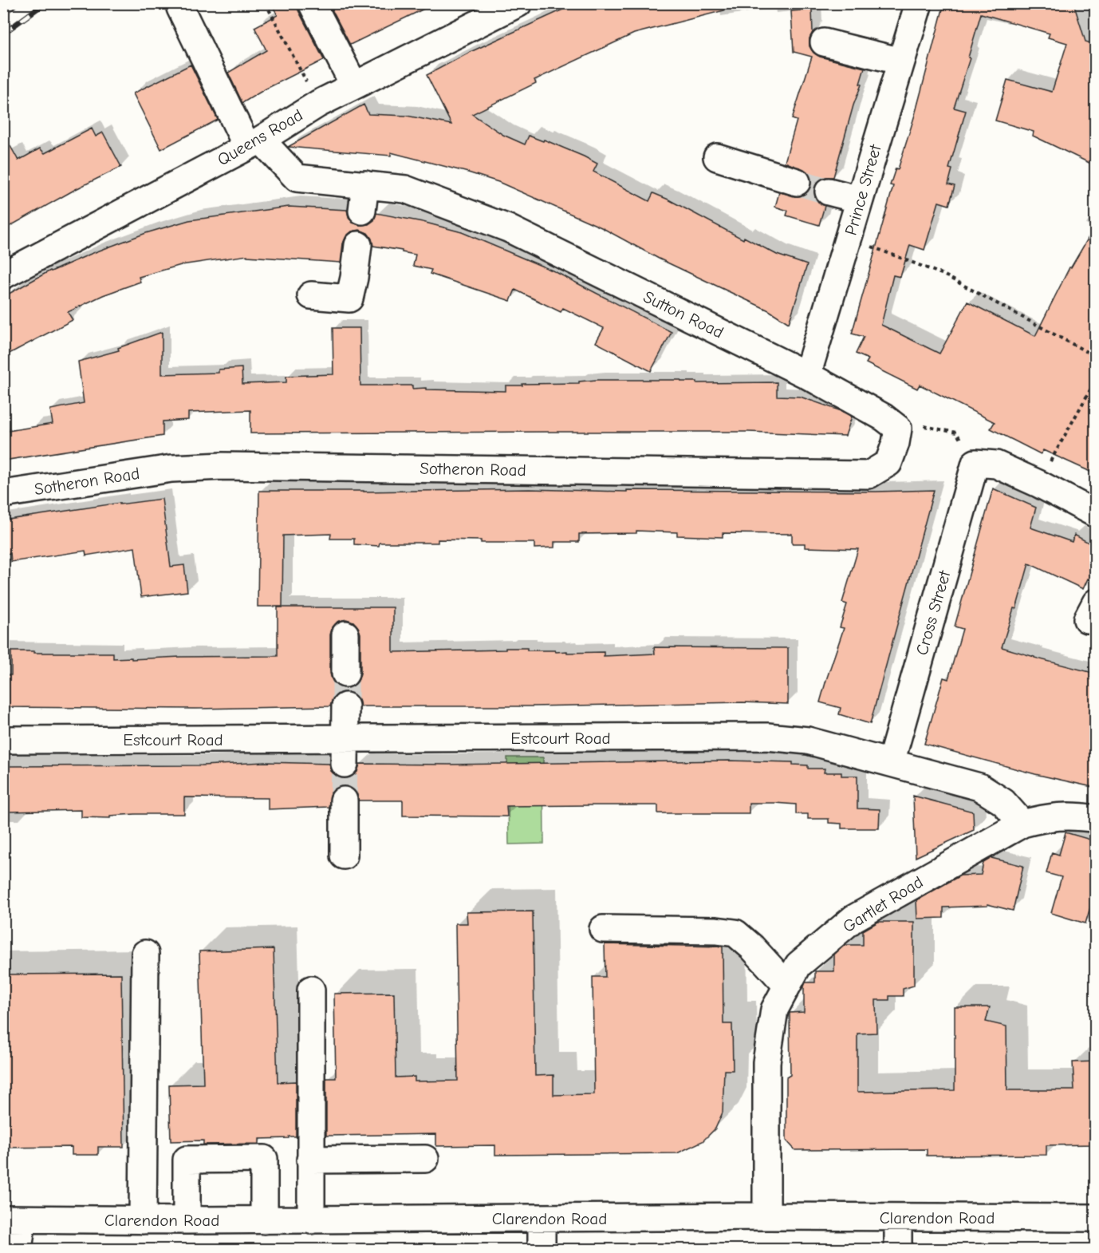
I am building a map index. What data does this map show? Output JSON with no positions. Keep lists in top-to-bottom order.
{
  "streets": {
    "street": [
      "Queens Road",
      "Prince Street",
      "Sutton Road",
      "Sotheron Road",
      "Cross Street",
      "Estcourt Road",
      "Gartlet Road",
      "Clarendon Road"
    ]
  },
  "crossings": [
    ["Queens Road", "Sutton Road"],
    ["Prince Street", "Sutton Road"],
    ["Sutton Road", "Sotheron Road"],
    ["Cross Street", "Estcourt Road"],
    ["Estcourt Road", "Gartlet Road"],
    ["Gartlet Road", "Clarendon Road"]
  ]
}
